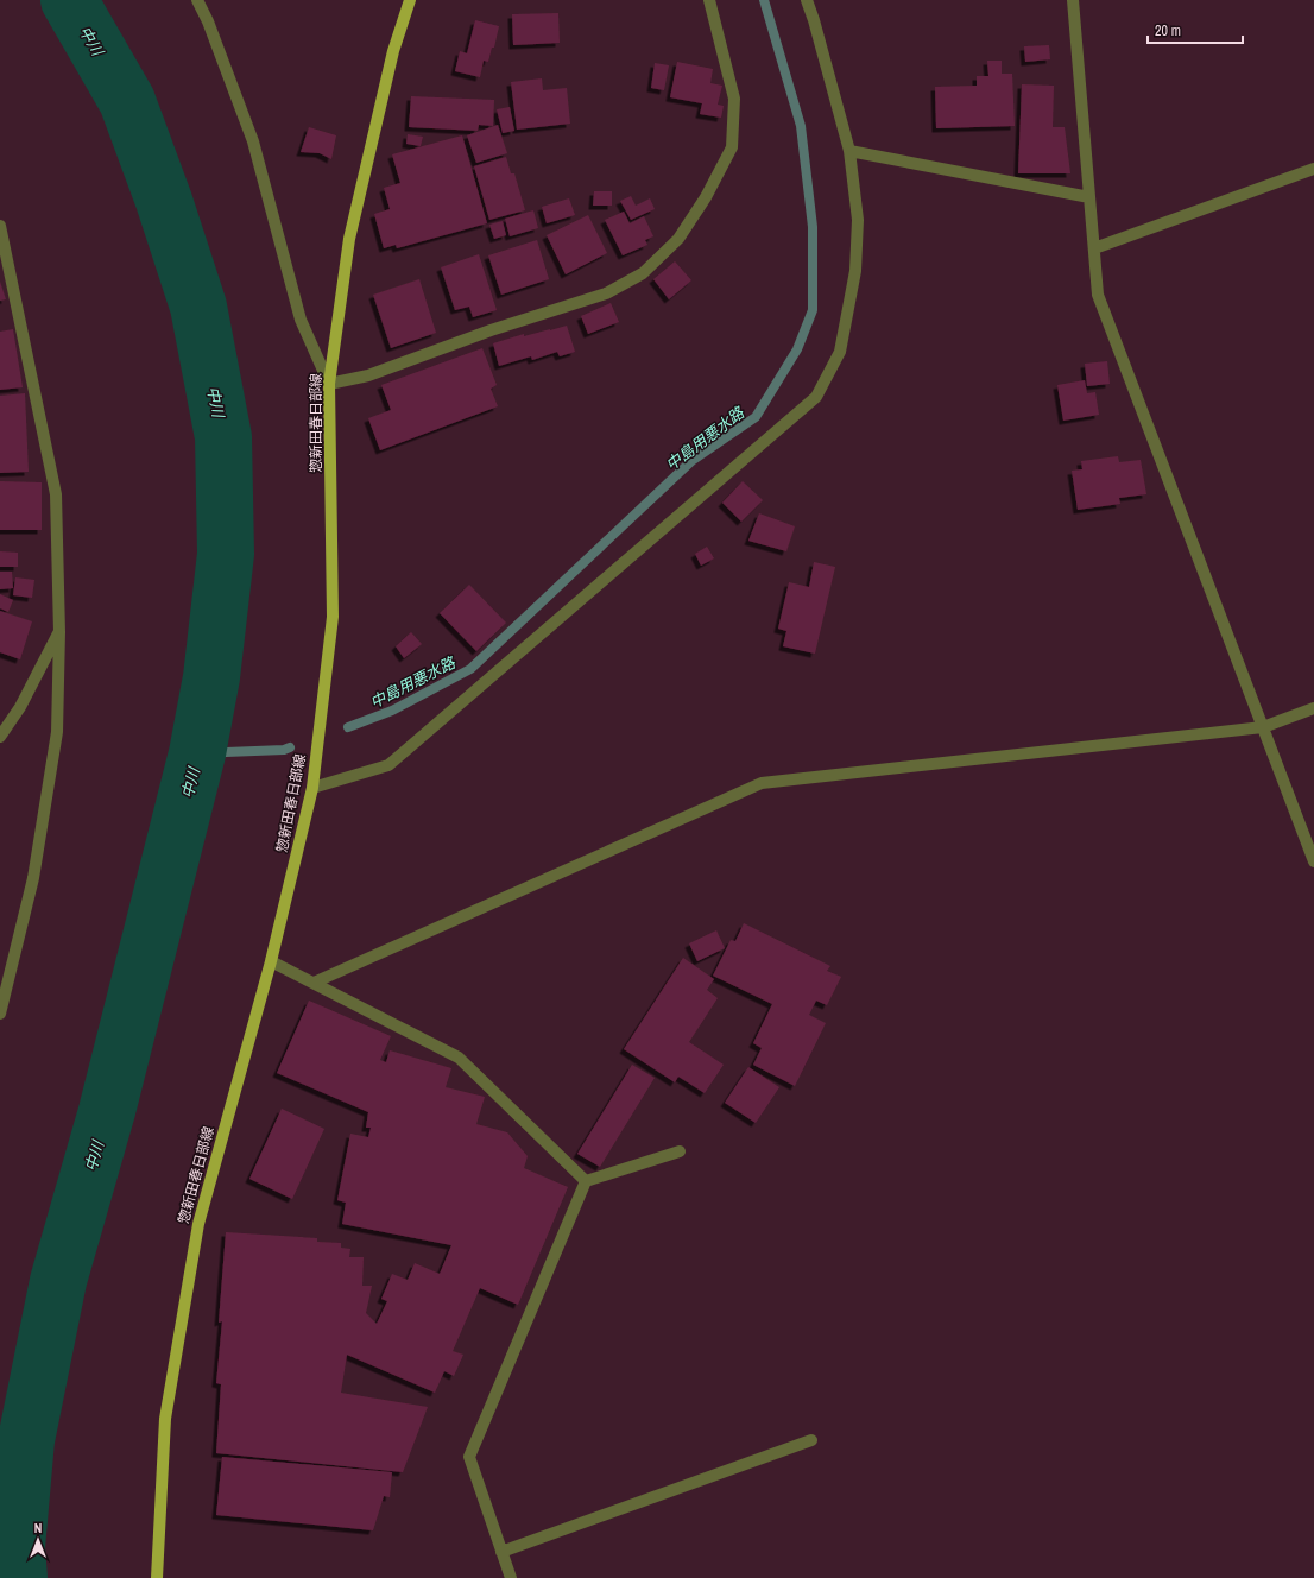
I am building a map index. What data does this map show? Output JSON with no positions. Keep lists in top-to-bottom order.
{
  "streets": {
    "main road": ["惣新田春日部線"]
  },
  "water": ["中川", "中島用悪水路"],
  "scale_bar": "20 m",
  "north": "top"
}
